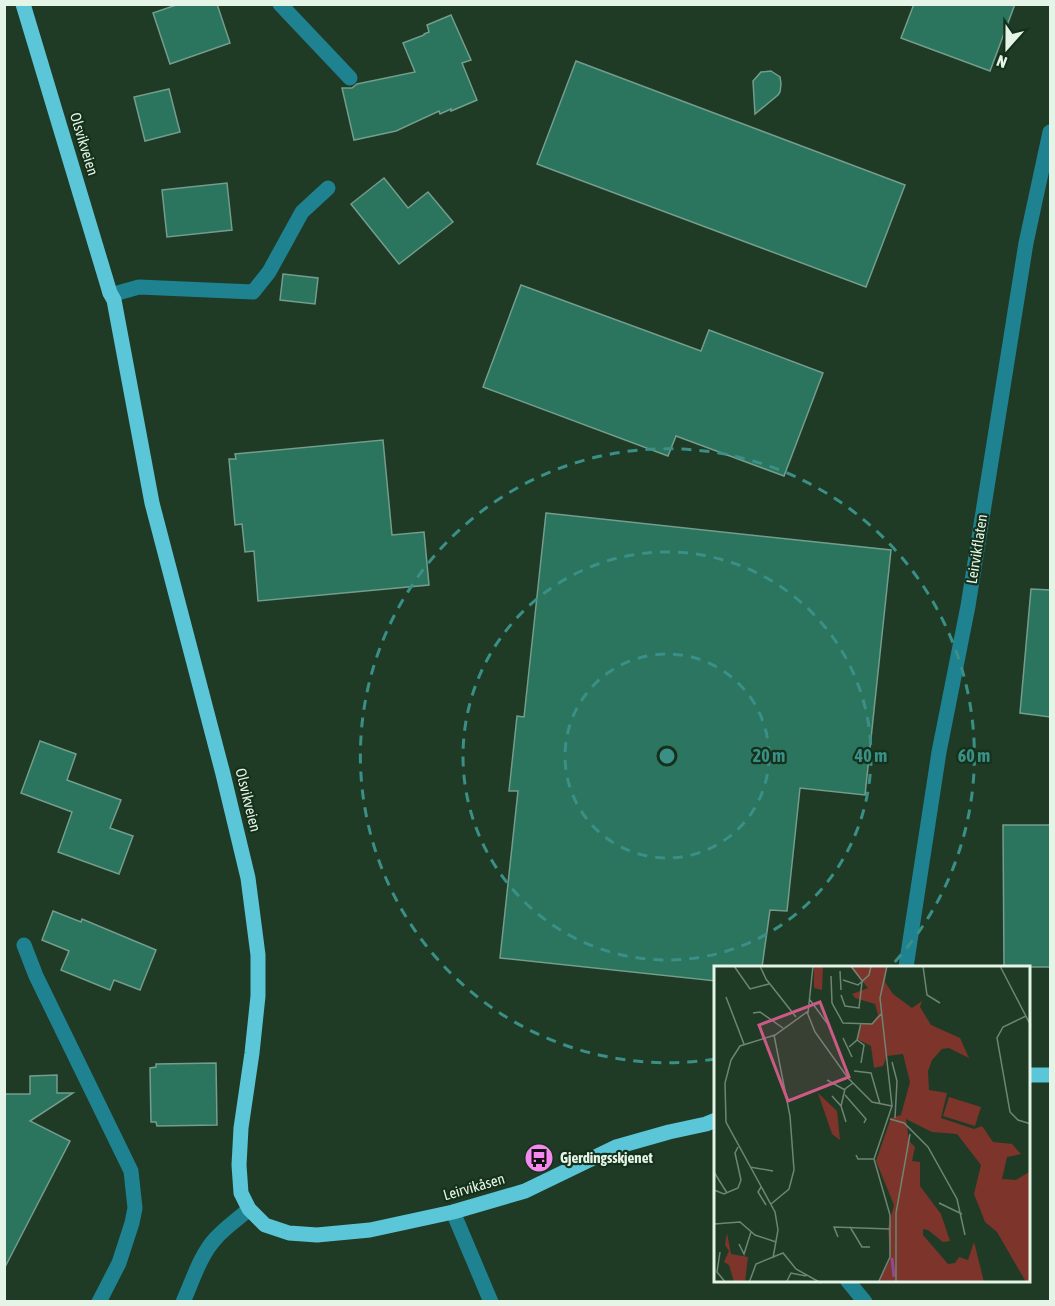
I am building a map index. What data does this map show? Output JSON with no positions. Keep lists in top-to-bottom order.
{
  "streets": {
    "main road": ["Olsvikveien", "Leirvikåsen"],
    "street": ["Leirvikflaten"]
  },
  "crossings": [
    ["Olsvikveien", "Leirvikåsen"]
  ],
  "places": {
    "bus stop": ["Gjerdingsskjenet"]
  },
  "north": "bottom",
  "rings": ["20 m", "40 m", "60 m"]
}
